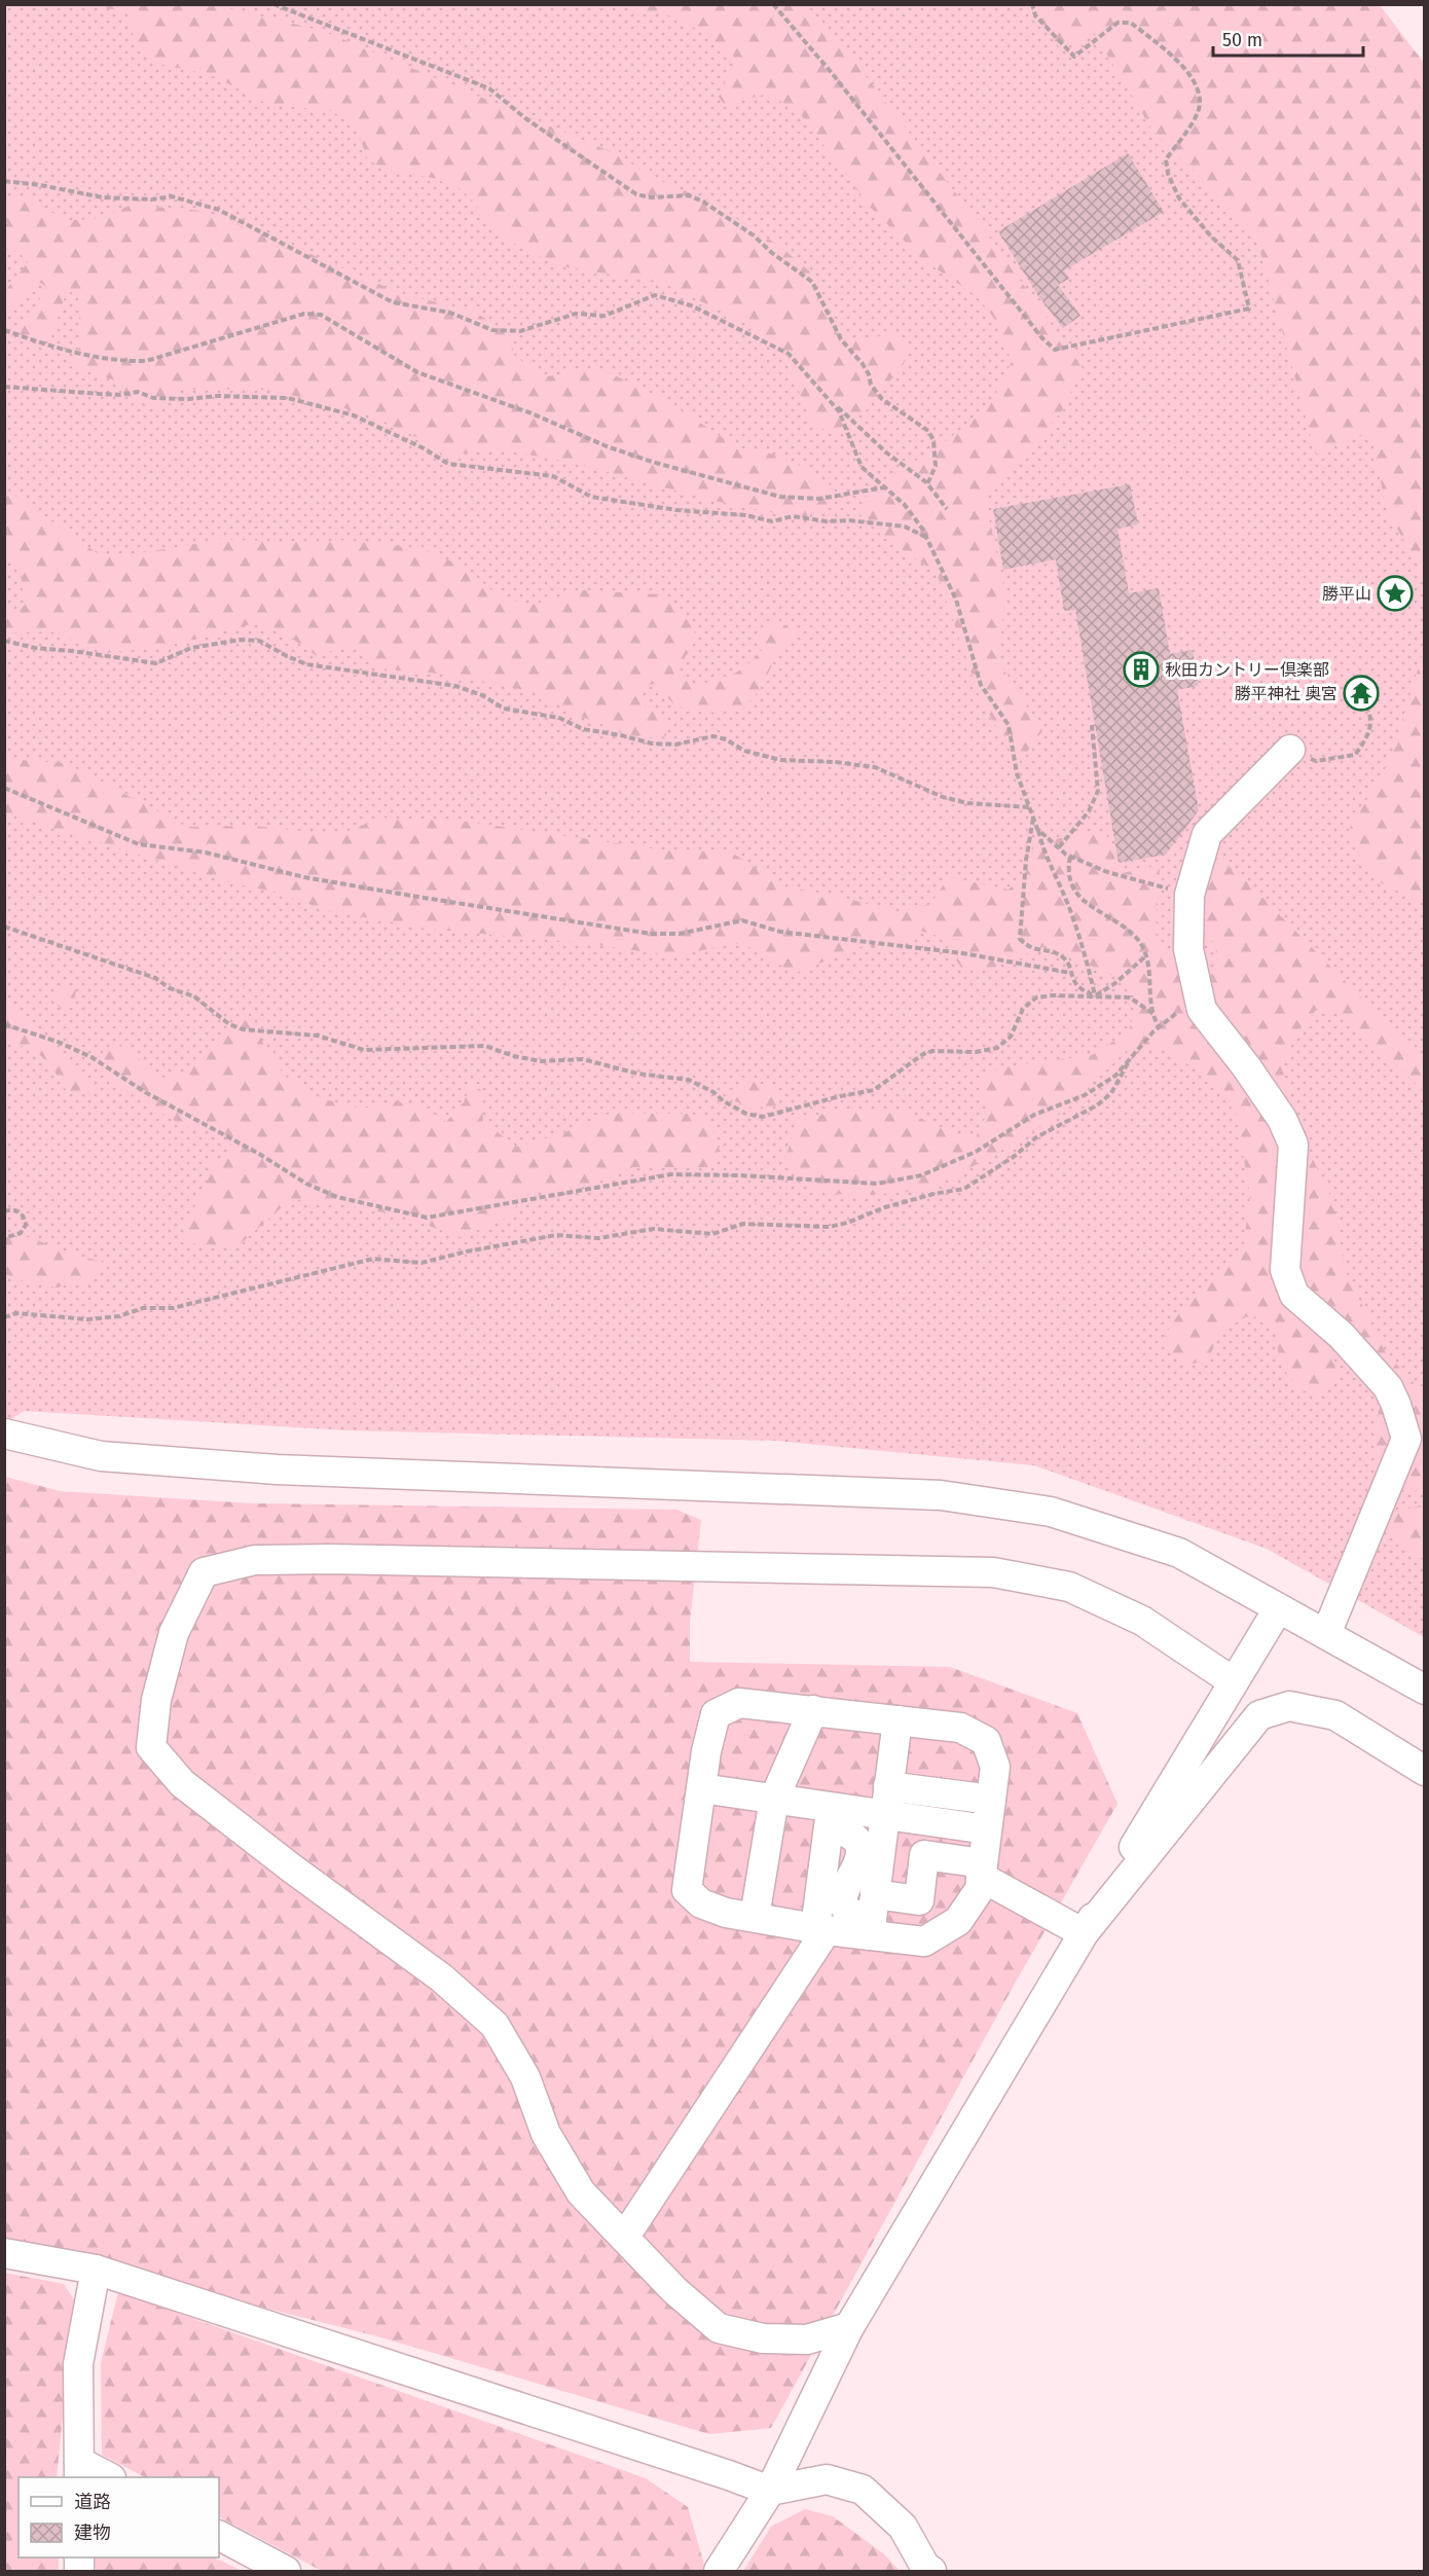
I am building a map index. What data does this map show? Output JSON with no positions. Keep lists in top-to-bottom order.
{
  "places": {
    "place": ["勝平山"],
    "building": ["秋田カントリー倶楽部"],
    "temple": ["勝平神社 奥宮"]
  },
  "legend": ["道路", "建物"],
  "scale_bar": "50 m"
}
